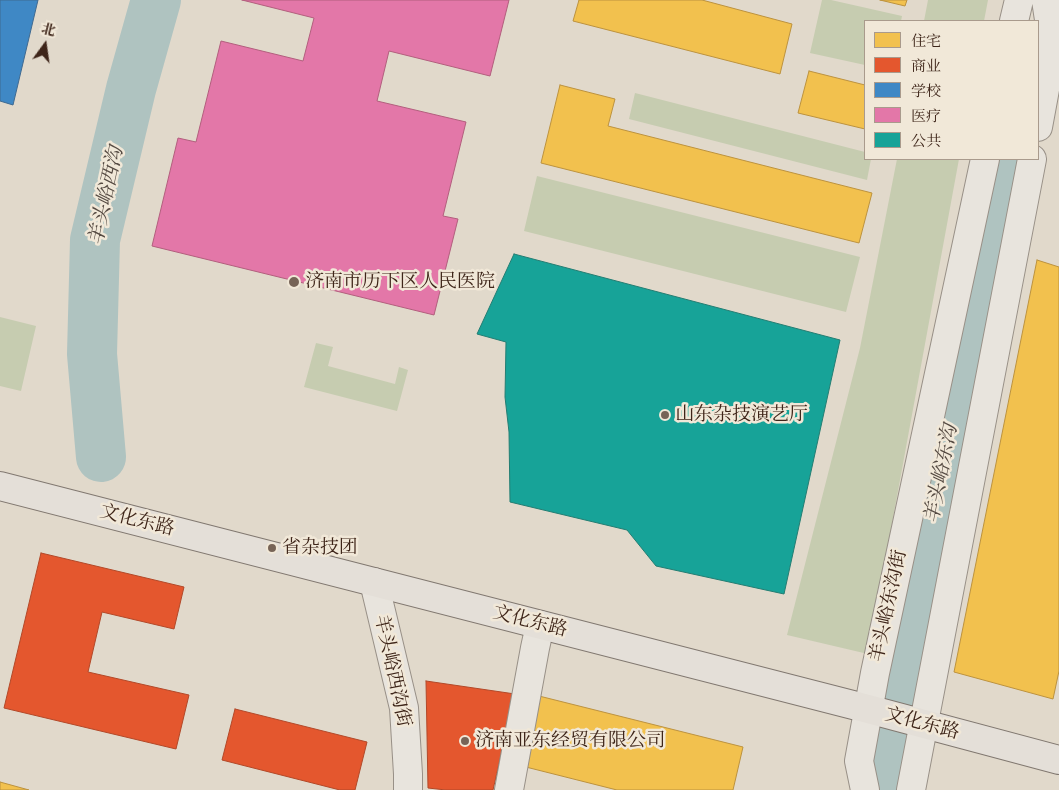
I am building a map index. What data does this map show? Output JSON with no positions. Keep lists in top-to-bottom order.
{
  "streets": {
    "main road": ["文化东路"],
    "street": ["羊头峪东沟街", "羊头峪西沟街"]
  },
  "crossings": [
    ["文化东路", "羊头峪东沟街"],
    ["文化东路", "羊头峪西沟街"]
  ],
  "water": ["羊头峪西沟", "羊头峪东沟"],
  "places": [
    "济南市历下区人民医院",
    "山东杂技演艺厅",
    "省杂技团",
    "济南亚东经贸有限公司"
  ],
  "legend": [
    "住宅",
    "商业",
    "学校",
    "医疗",
    "公共"
  ],
  "north": "top"
}
